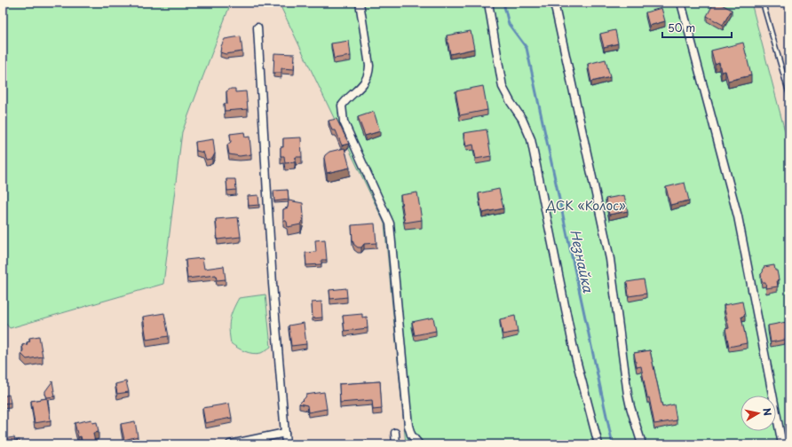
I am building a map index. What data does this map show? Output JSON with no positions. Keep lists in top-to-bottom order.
{
  "water": ["Незнайка"],
  "parks": ["ДСК «Колос»"],
  "scale_bar": "50 m",
  "north": "right"
}
